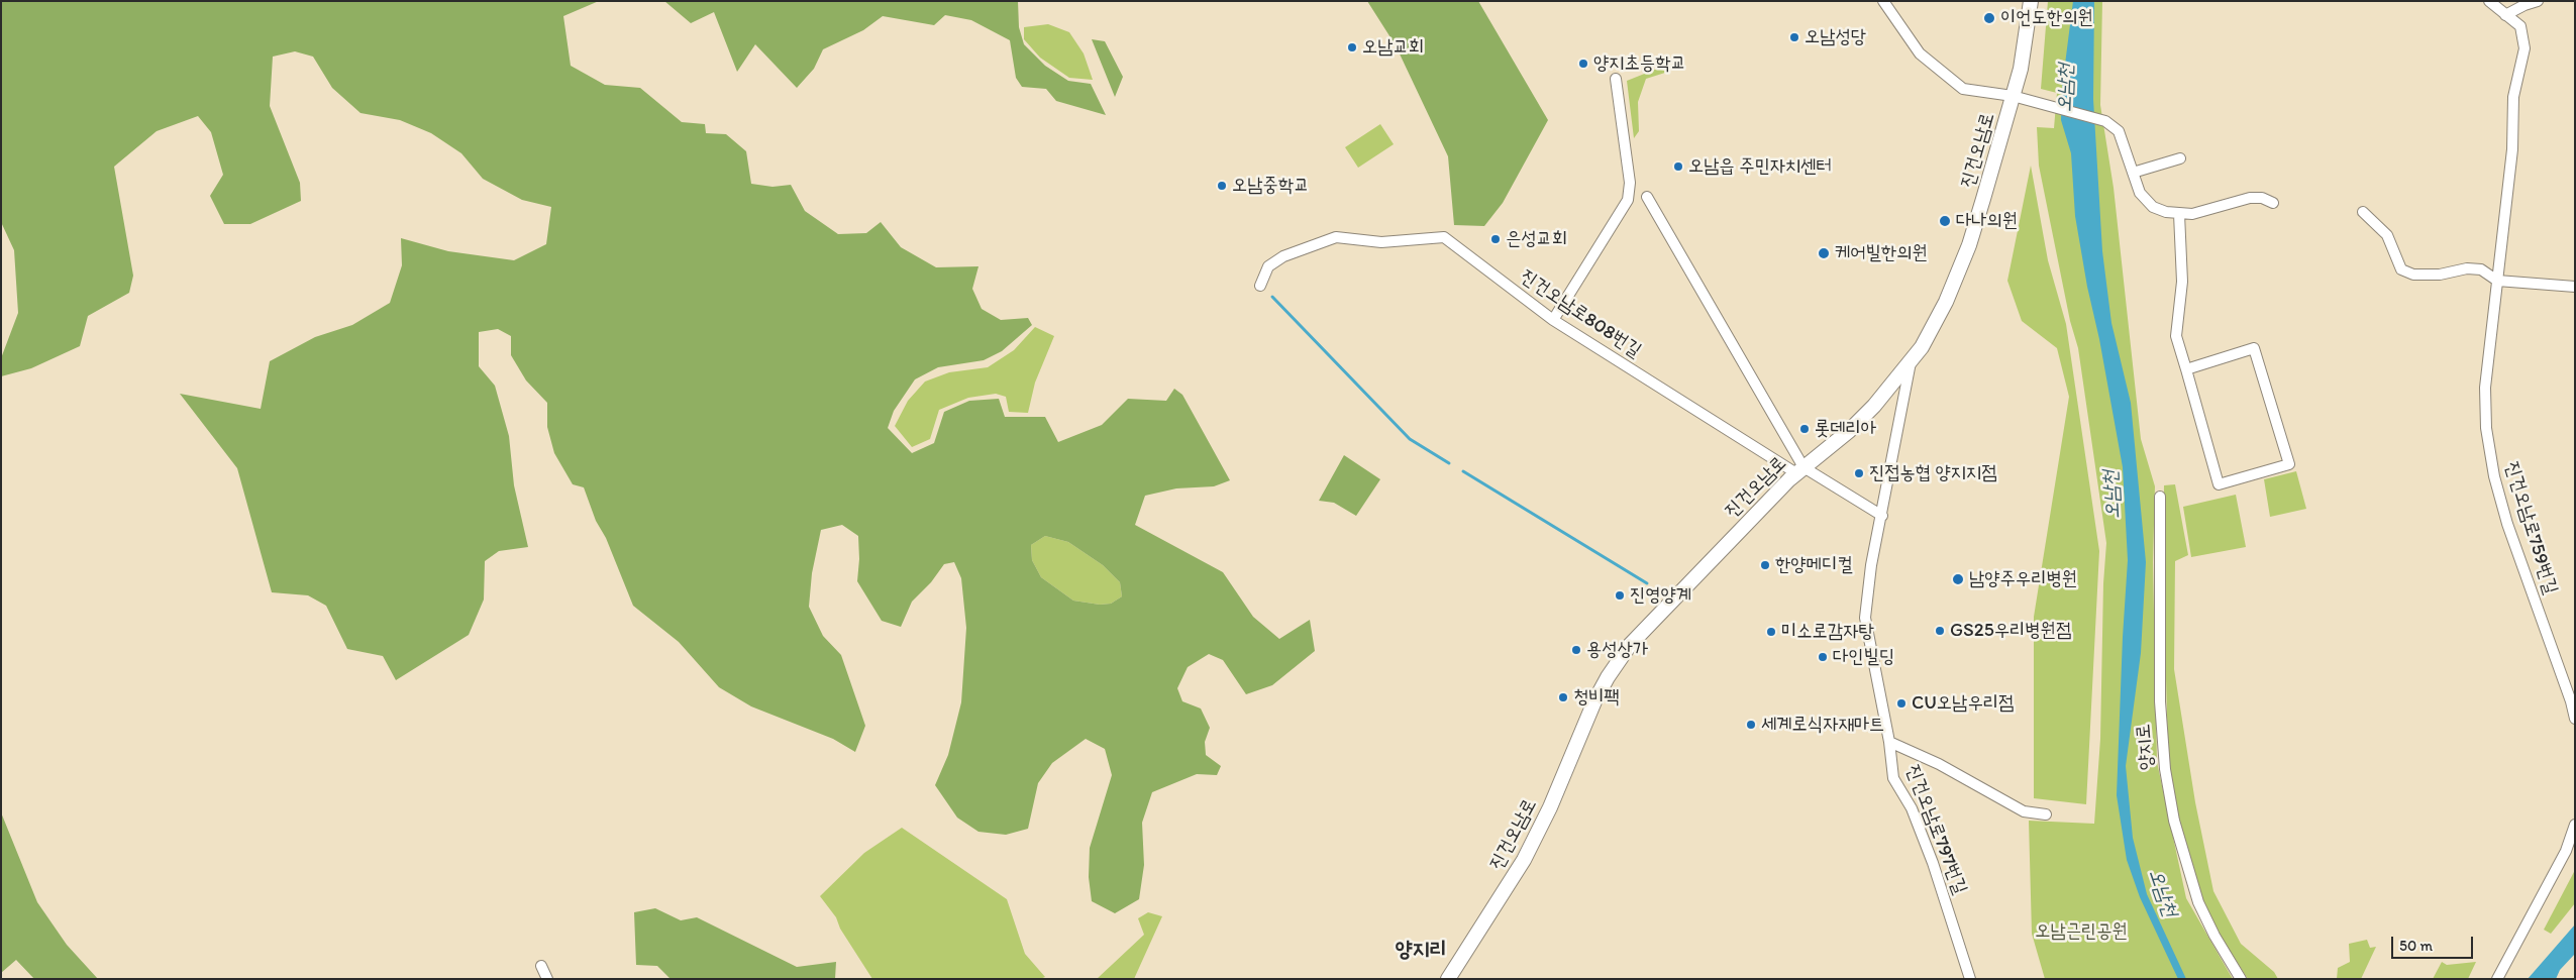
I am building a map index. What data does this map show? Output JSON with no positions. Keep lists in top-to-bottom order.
{
  "streets": {
    "main road": ["진건오남로"],
    "street": [
      "진건오남로808번길",
      "진건오남로759번길",
      "양지로",
      "진건오남로797번길"
    ]
  },
  "crossings": [
    ["진건오남로", "진건오남로808번길"],
    ["진건오남로", "진건오남로797번길"],
    ["진건오남로808번길", "진건오남로797번길"]
  ],
  "districts": ["양지리"],
  "water": ["오남천"],
  "parks": ["오남근린공원"],
  "places": [
    "이언도한의원",
    "오남성당",
    "오남교회",
    "양지초등학교",
    "오남읍 주민자치센터",
    "오남중학교",
    "다나의원",
    "은성교회",
    "케어빌한의원",
    "롯데리아",
    "진접농협 양지지점",
    "한양메디컬",
    "남양주우리병원",
    "진영양계",
    "GS25우리병원점",
    "미소로감자탕",
    "용성상가",
    "다인빌딩",
    "청비팩",
    "CU오남우리점",
    "세계로식자재마트"
  ],
  "scale_bar": "50 m"
}
